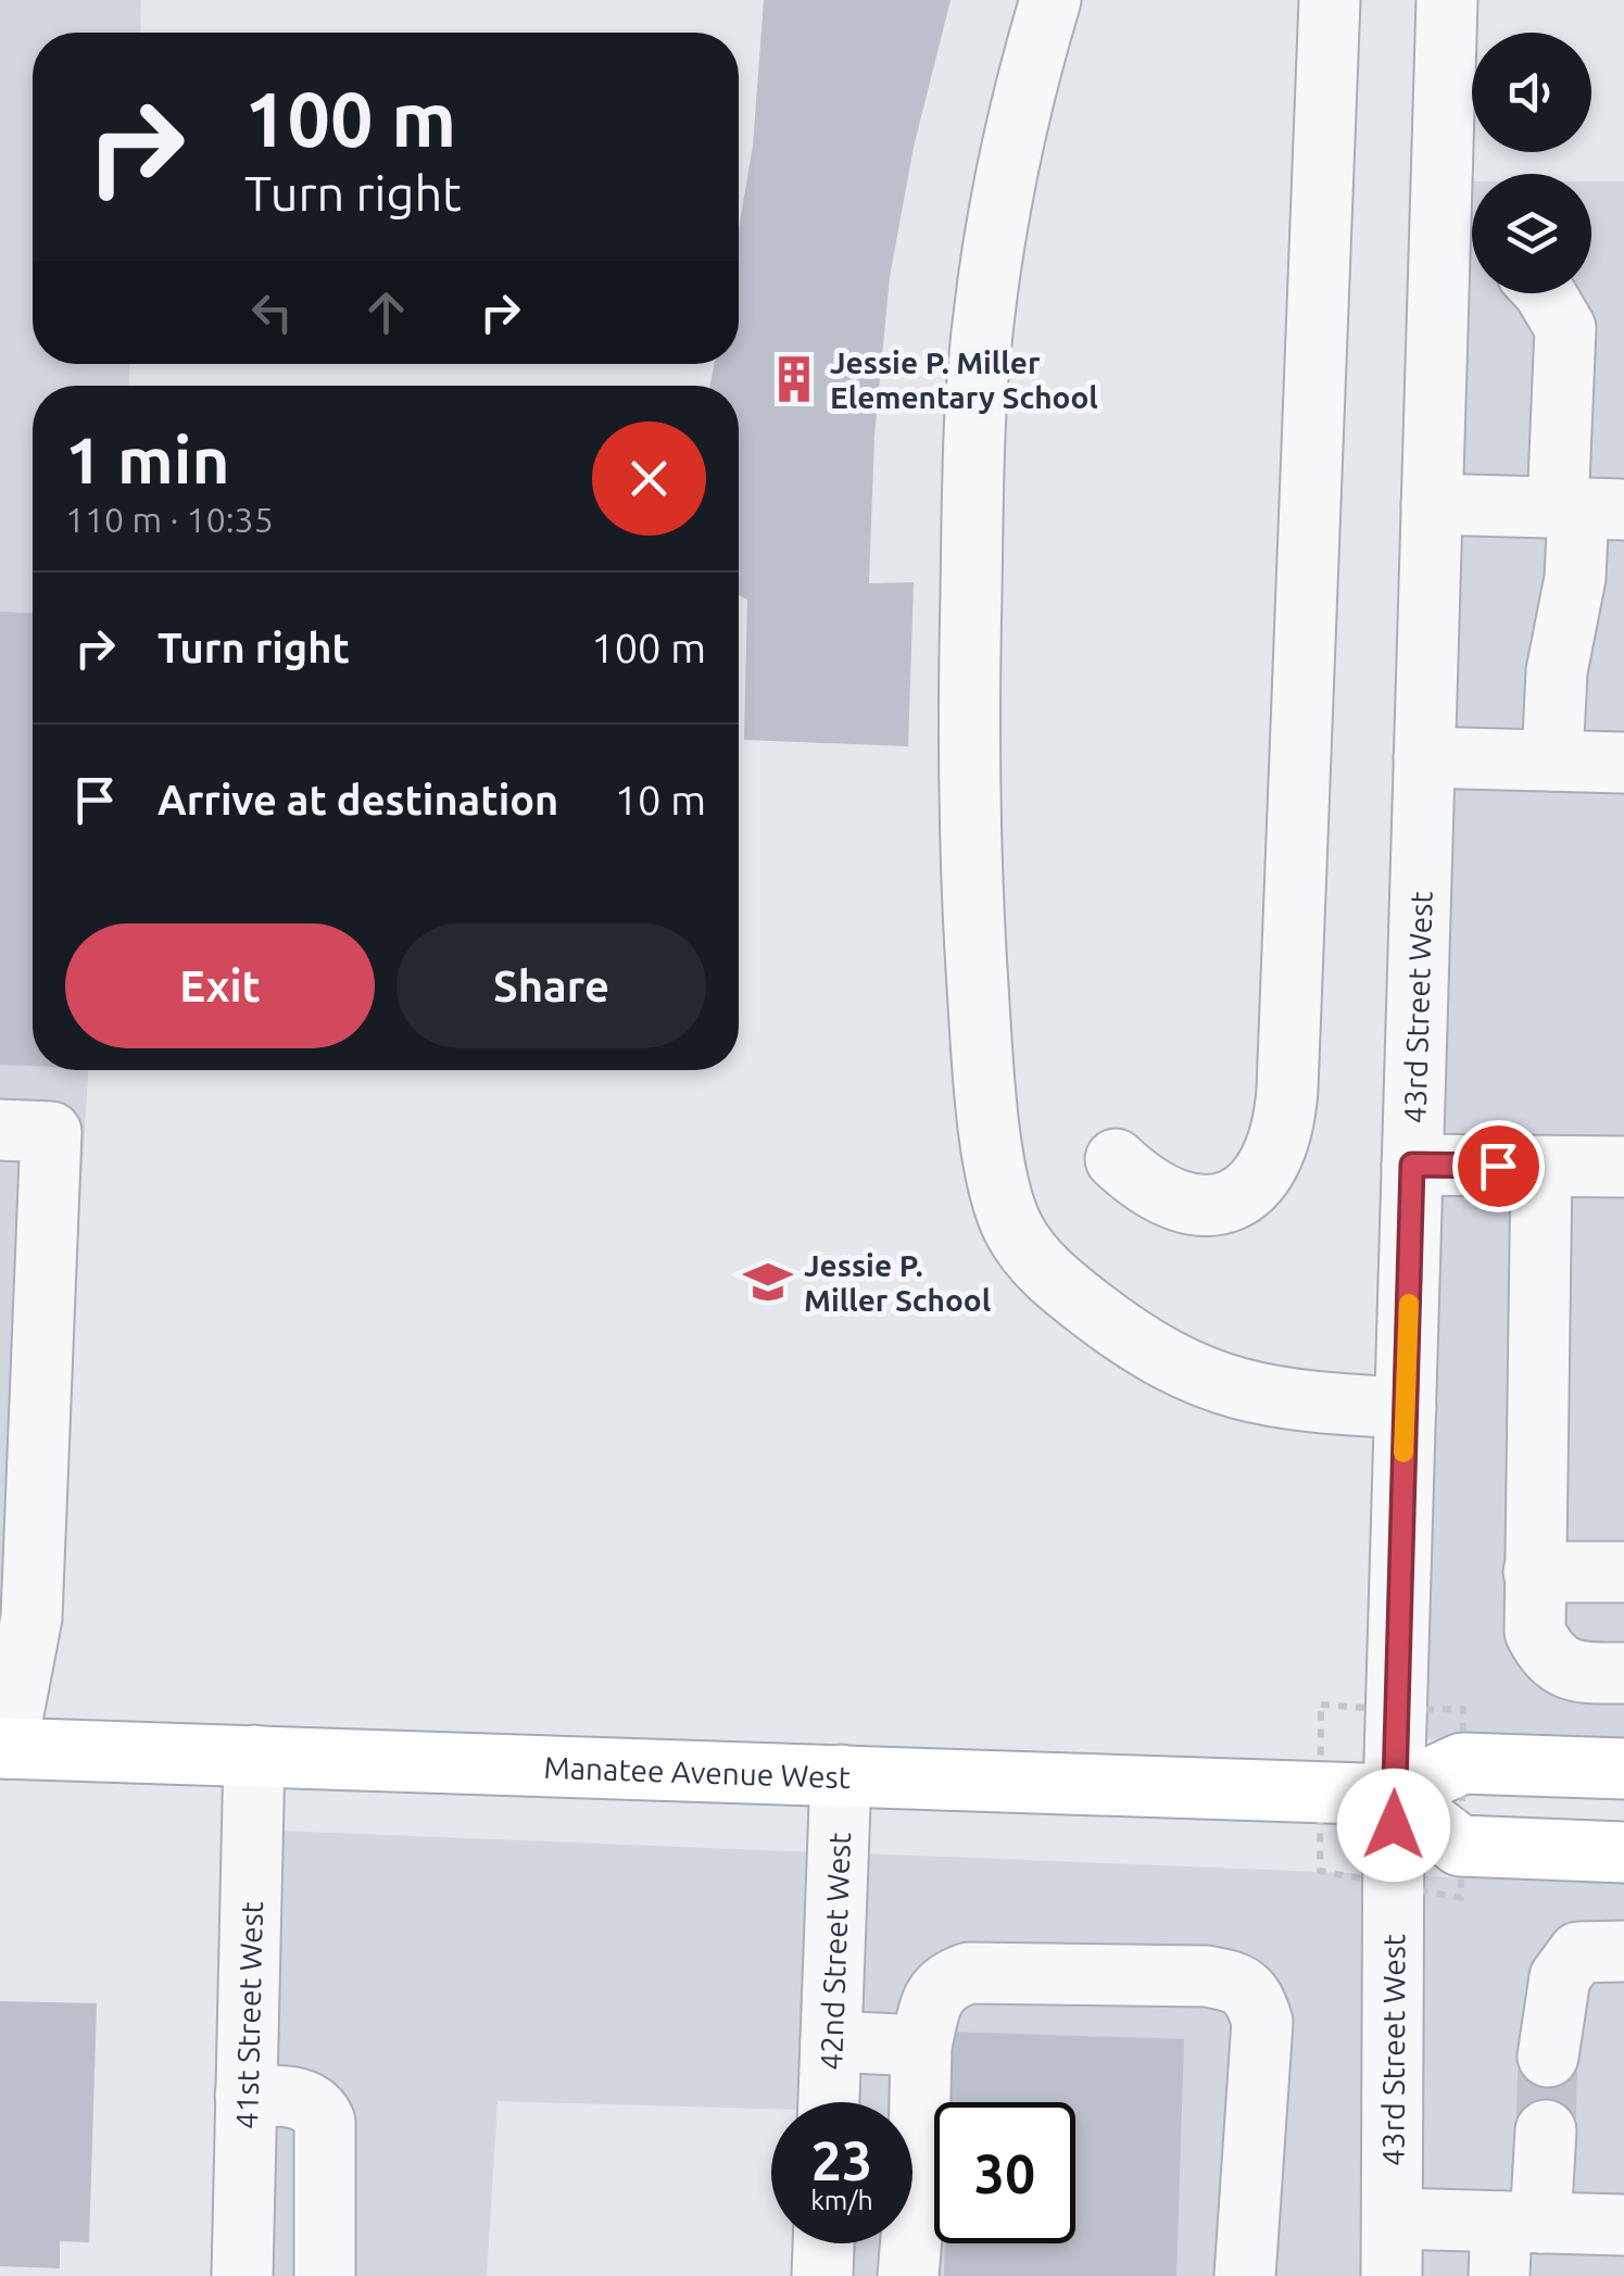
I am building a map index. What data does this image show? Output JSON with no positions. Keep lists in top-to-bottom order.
{
  "streets": {
    "main road": ["Manatee Avenue West"],
    "street": ["43rd Street West", "42nd Street West", "41st Street West"]
  },
  "crossings": [
    ["43rd Street West", "Manatee Avenue West"],
    ["Manatee Avenue West", "42nd Street West"],
    ["Manatee Avenue West", "41st Street West"]
  ],
  "places": {
    "building": ["Jessie P. Miller Elementary School"],
    "school or university": ["Jessie P. Miller School"]
  },
  "page": {
    "turn": ["100 m", "Turn right"],
    "heading": ["1 min", "110 m · 10:35"],
    "list": [
      {
        "name": "Turn right",
        "value": "100 m"
      },
      {
        "name": "Arrive at destination",
        "value": "10 m"
      }
    ],
    "buttons": ["Exit", "Share"],
    "speed": "23 km/h",
    "limit": "30"
  }
}
